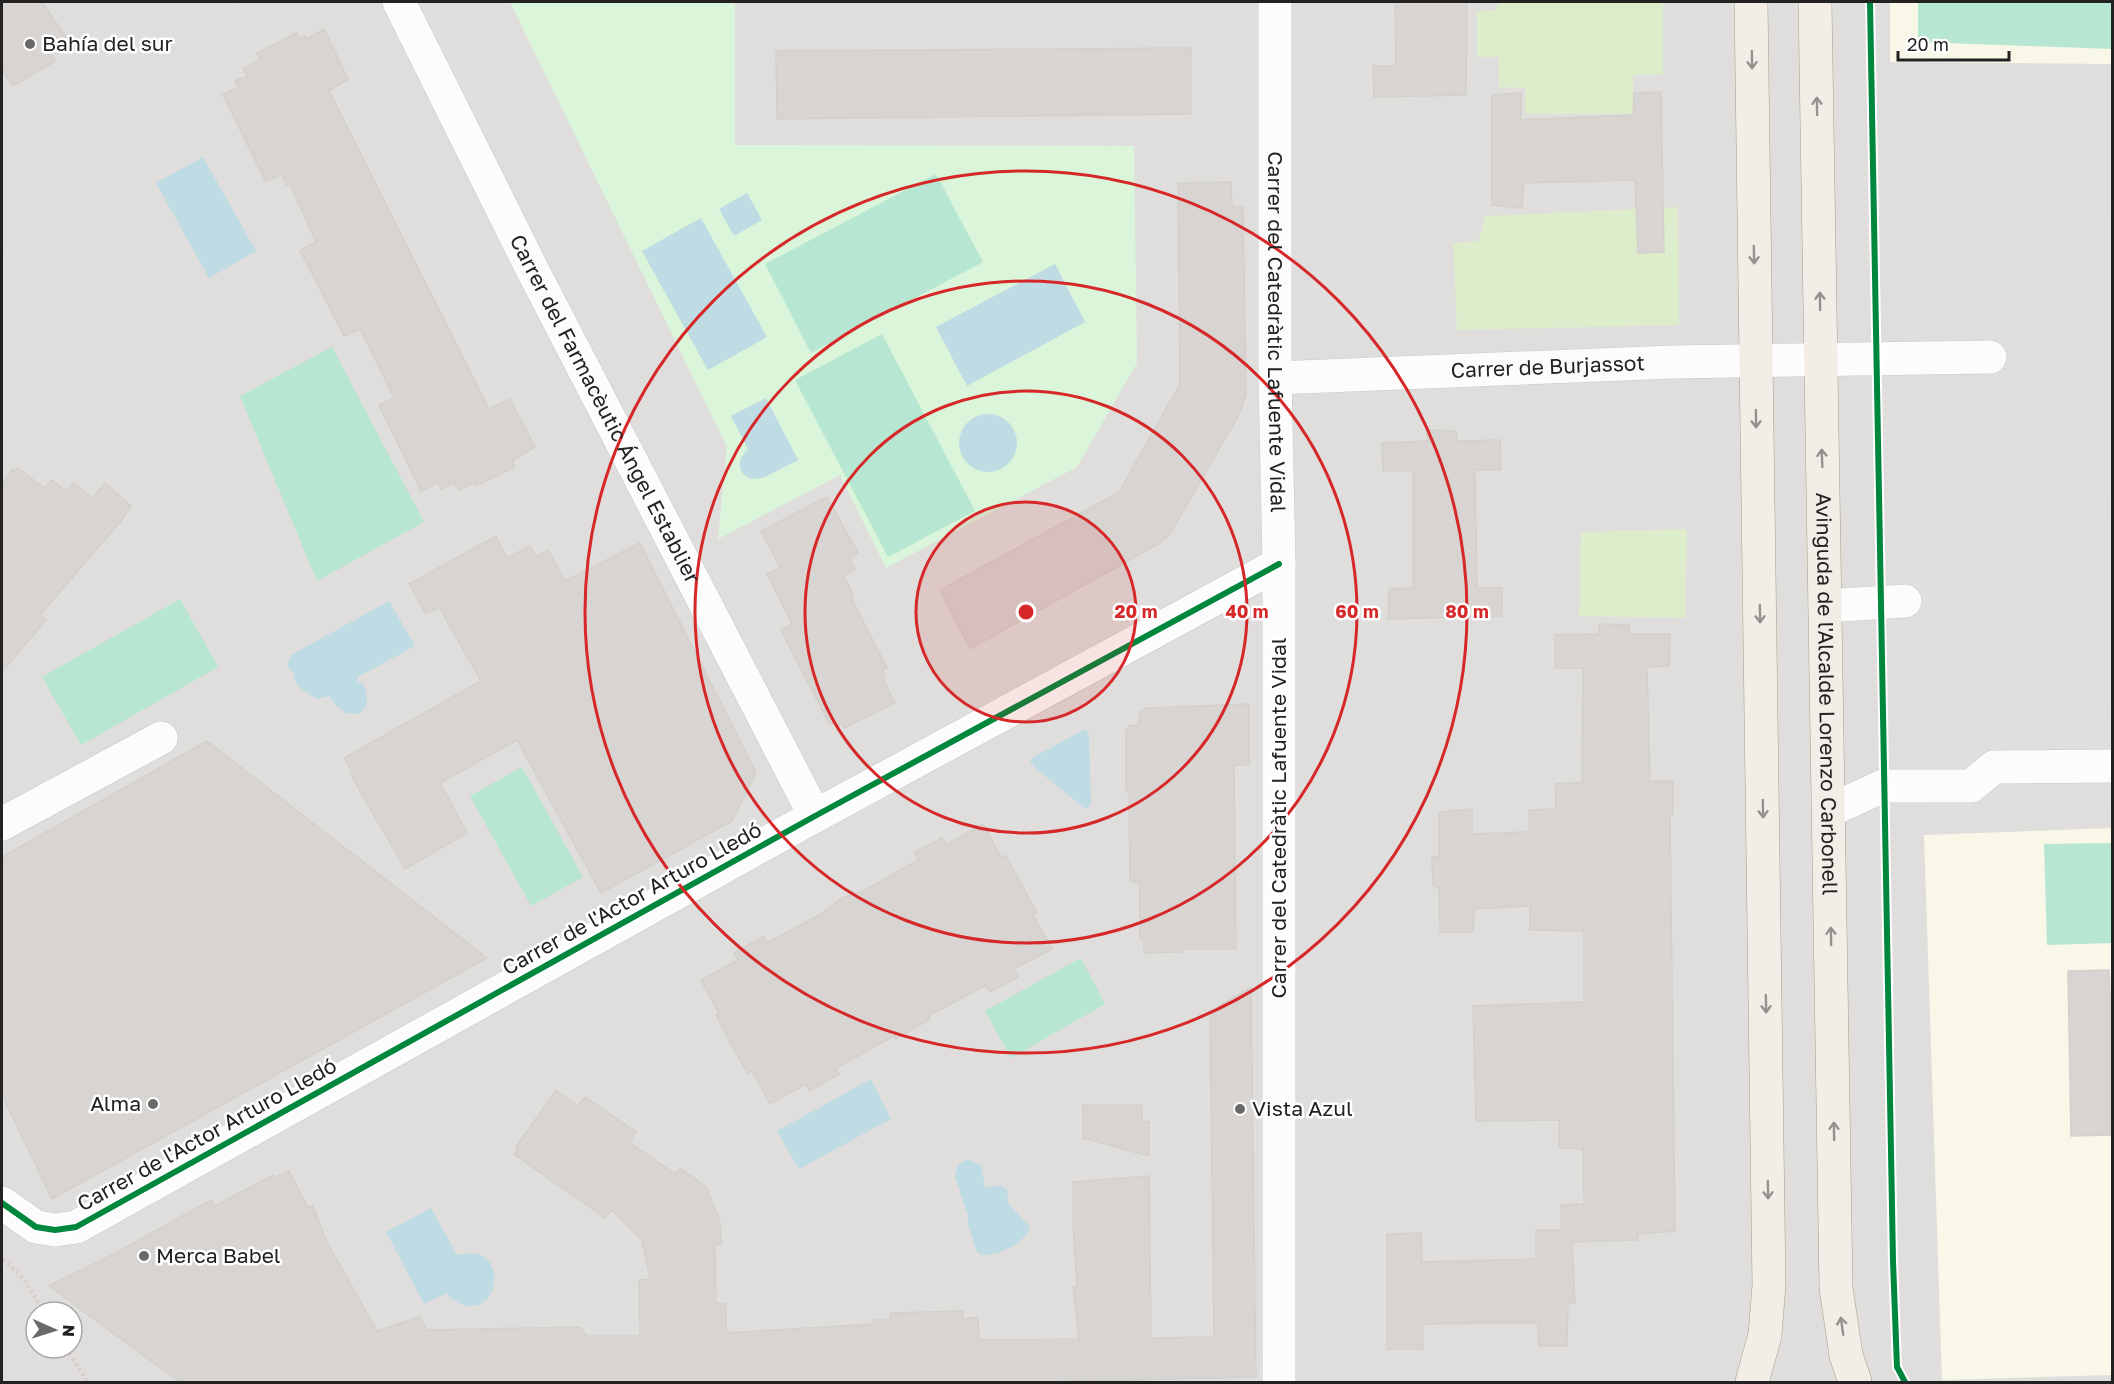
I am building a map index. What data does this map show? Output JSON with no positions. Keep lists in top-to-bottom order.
{
  "streets": {
    "main road": ["Avinguda de l'Alcalde Lorenzo Carbonell"],
    "street": [
      "Carrer del Catedràtic Lafuente Vidal",
      "Carrer de Burjassot",
      "Carrer del Farmacèutic Ángel Establier",
      "Carrer de l'Actor Arturo Lledó"
    ]
  },
  "crossings": [
    ["Carrer del Catedràtic Lafuente Vidal", "Carrer de Burjassot"],
    ["Carrer del Catedràtic Lafuente Vidal", "Carrer de l'Actor Arturo Lledó"],
    ["Carrer de Burjassot", "Avinguda de l'Alcalde Lorenzo Carbonell"],
    ["Carrer del Farmacèutic Ángel Establier", "Carrer de l'Actor Arturo Lledó"]
  ],
  "places": [
    "Bahía del sur",
    "Alma",
    "Vista Azul",
    "Merca Babel"
  ],
  "scale_bar": "20 m",
  "north": "right",
  "rings": [
    "20 m",
    "40 m",
    "60 m",
    "80 m"
  ]
}
